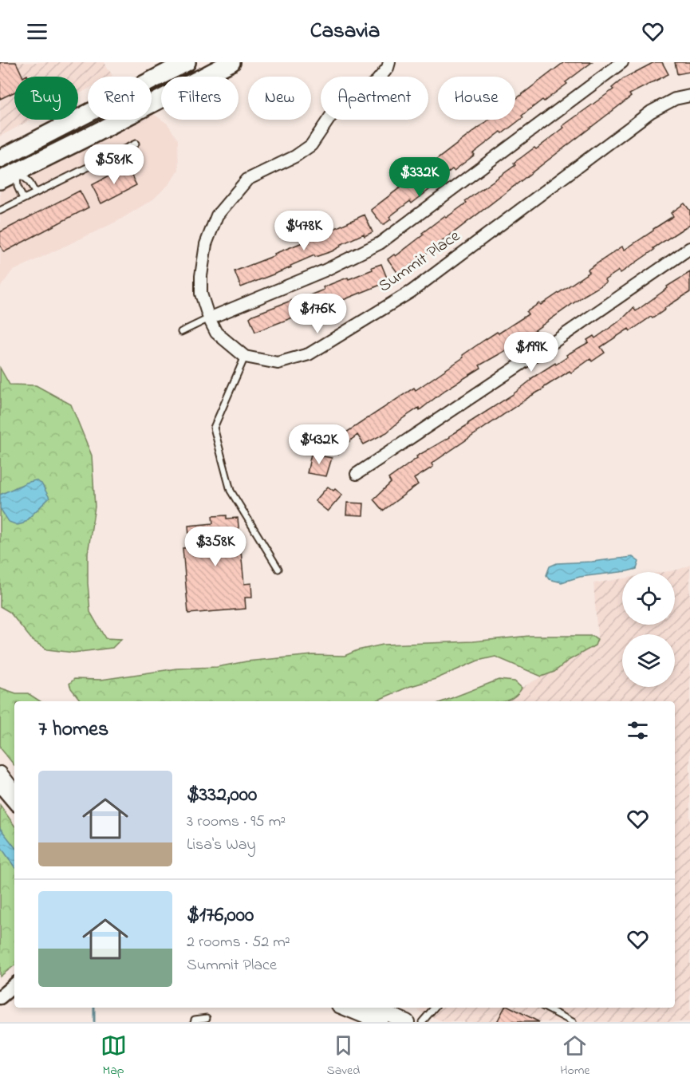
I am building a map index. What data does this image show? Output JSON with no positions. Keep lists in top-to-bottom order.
{
  "streets": {
    "street": ["Summit Place"]
  },
  "page": {
    "header": "Casavia",
    "chip": [
      "Buy",
      "Rent",
      "Filters",
      "New",
      "Apartment",
      "House"
    ],
    "price": [
      "$581K",
      "$332K",
      "$478K",
      "$176K",
      "$199K",
      "$432K",
      "$358K"
    ],
    "heading": "7 homes",
    "list": [
      {
        "name": "$332,000",
        "note": "3 rooms · 95 m² · Lisa's Way"
      },
      {
        "name": "$176,000",
        "note": "2 rooms · 52 m² · Summit Place"
      }
    ],
    "tabs": ["Map", "Saved", "Home"]
  }
}
